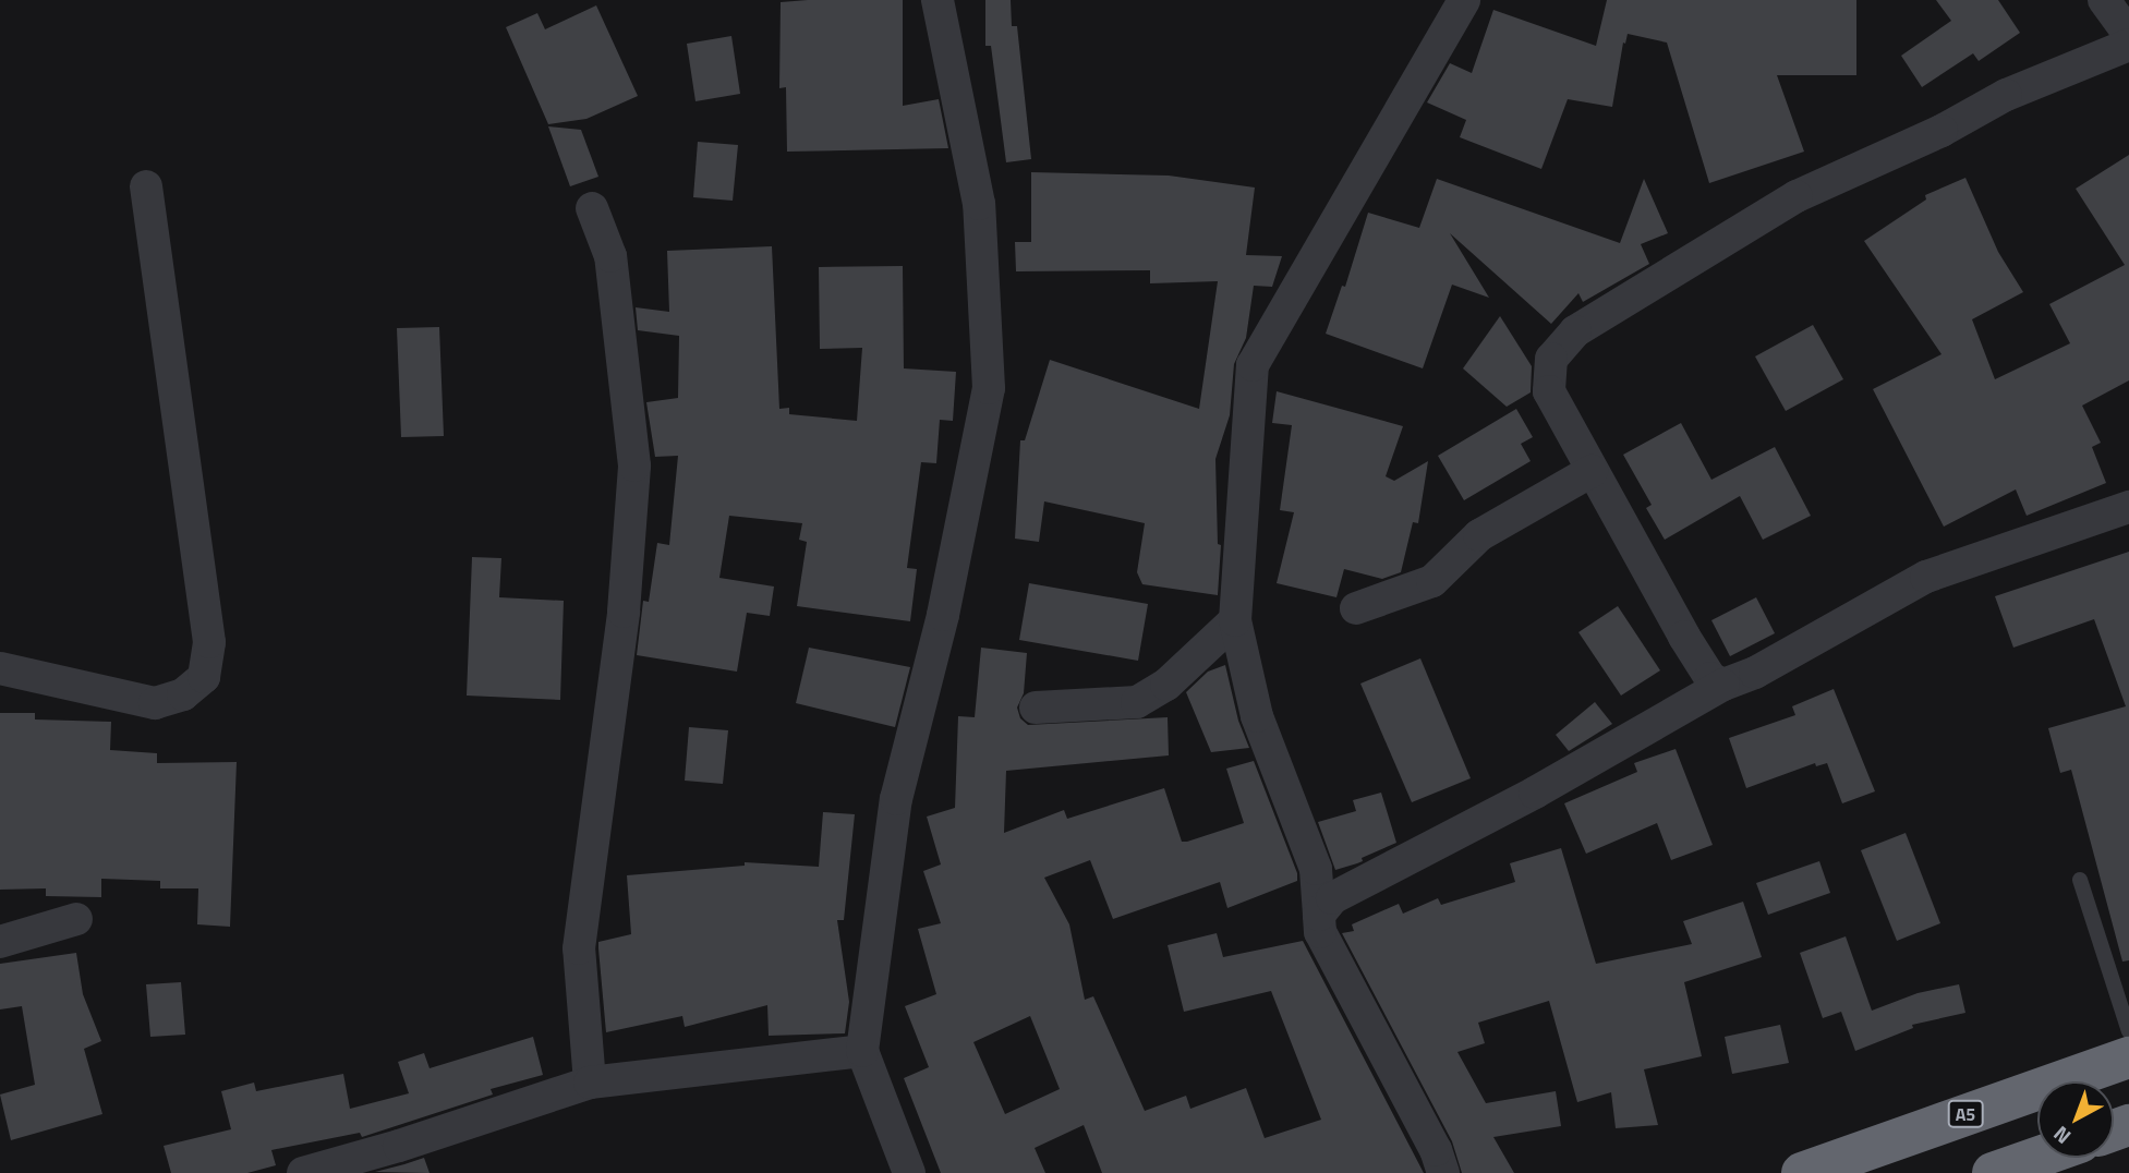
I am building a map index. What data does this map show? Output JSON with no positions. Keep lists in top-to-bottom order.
{
  "streets": {
    "highway": ["A5"]
  },
  "north": "bottom left"
}
